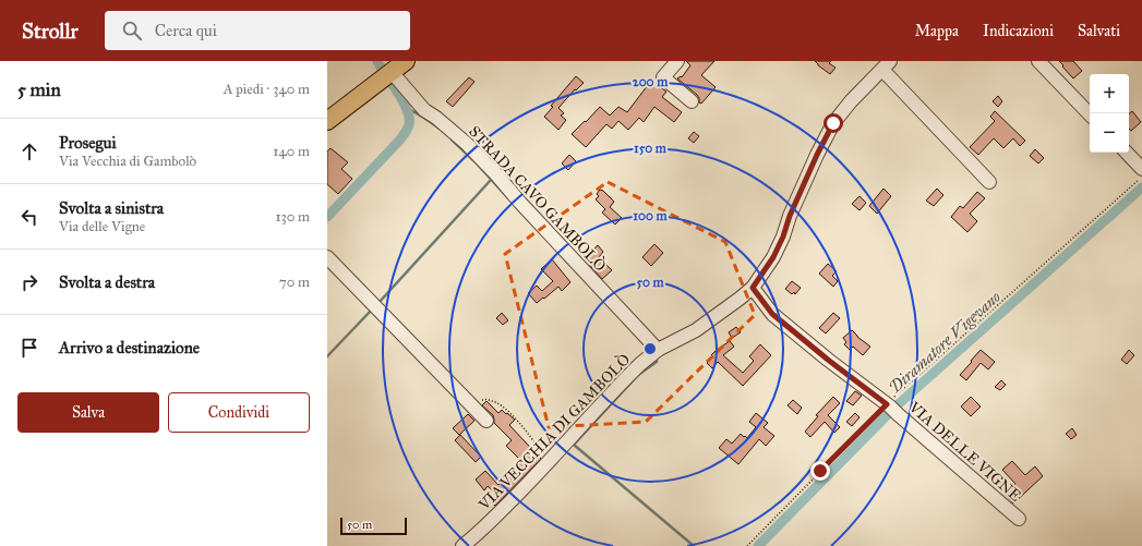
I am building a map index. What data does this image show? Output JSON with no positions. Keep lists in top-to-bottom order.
{
  "streets": {
    "street": ["STRADA CAVO GAMBOLÒ", "VIA VECCHIA DI GAMBOLÒ", "VIA DELLE VIGNE"]
  },
  "crossings": [
    ["STRADA CAVO GAMBOLÒ", "VIA VECCHIA DI GAMBOLÒ"],
    ["VIA VECCHIA DI GAMBOLÒ", "VIA DELLE VIGNE"]
  ],
  "water": ["Diramatore Vigevano"],
  "scale_bar": "50 m",
  "page": {
    "header": "Strollr",
    "search": "Cerca qui",
    "nav": ["Mappa", "Indicazioni", "Salvati"],
    "heading": ["5 min", "A piedi · 340 m"],
    "map_buttons": ["+", "−"],
    "list": [
      ["Prosegui", "Via Vecchia di Gambolò", "140 m"],
      ["Svolta a sinistra", "Via delle Vigne", "130 m"],
      ["Svolta a destra", "70 m"],
      "Arrivo a destinazione"
    ],
    "buttons": ["Salva", "Condividi"],
    "scale": "50 m"
  },
  "rings": [
    "200 m",
    "150 m",
    "100 m",
    "50 m"
  ]
}
